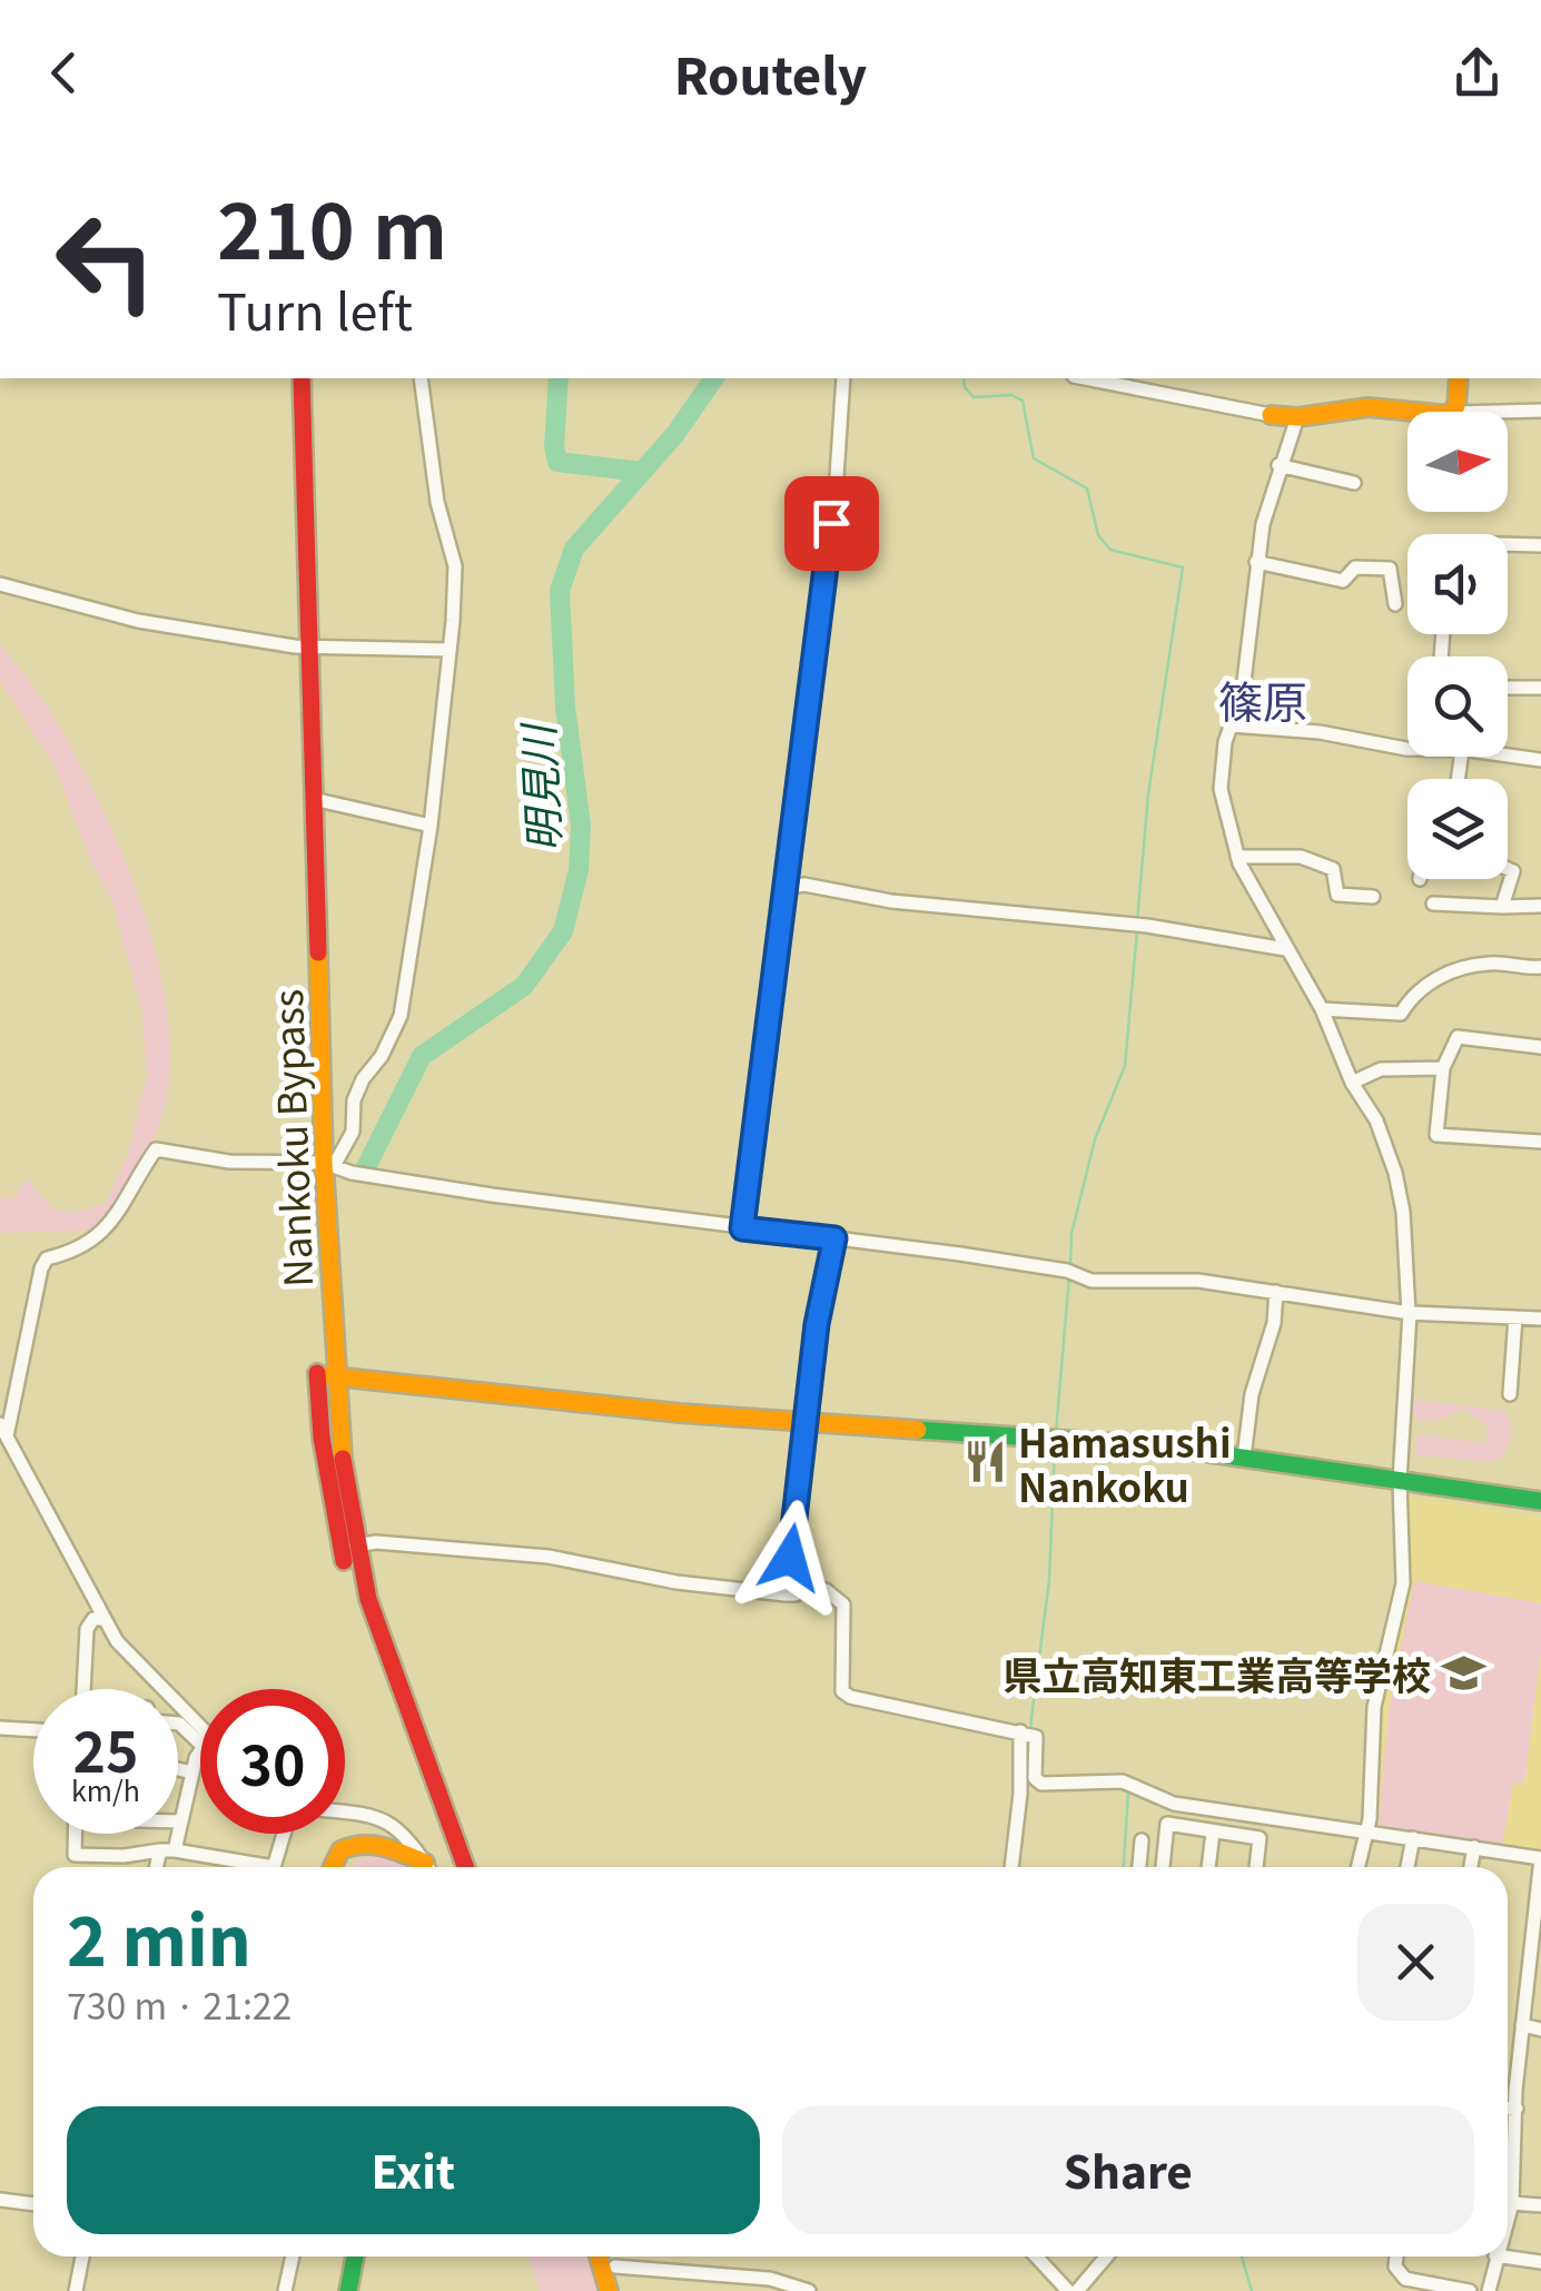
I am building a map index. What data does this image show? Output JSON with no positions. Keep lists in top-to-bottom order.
{
  "streets": {
    "main road": ["Nankoku Bypass"]
  },
  "districts": ["篠原"],
  "water": ["明見川"],
  "places": {
    "restaurant": ["Hamasushi Nankoku"],
    "school or university": ["県立高知東工業高等学校"]
  },
  "north": "right",
  "page": {
    "header": "Routely",
    "turn": ["210 m", "Turn left"],
    "speed": "25 km/h",
    "limit": "30",
    "heading": ["2 min", "730 m · 21:22"],
    "buttons": ["Exit", "Share"]
  }
}
